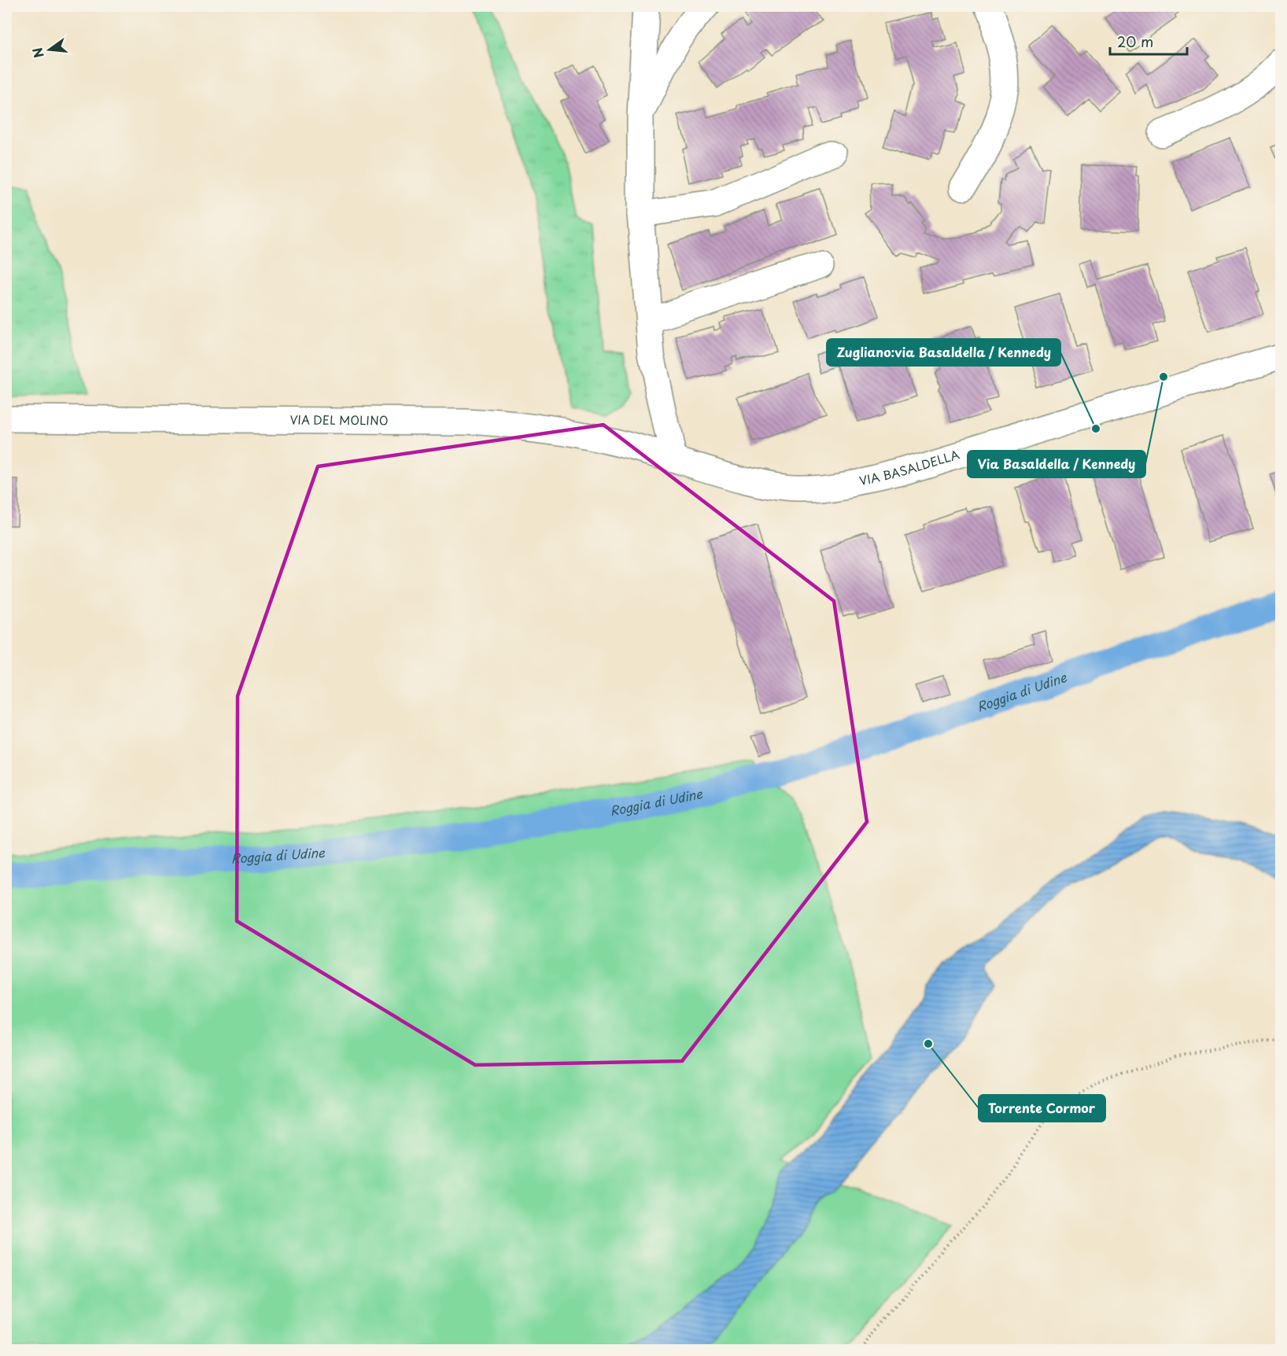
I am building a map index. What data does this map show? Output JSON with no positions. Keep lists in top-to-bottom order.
{
  "streets": {
    "street": ["VIA DEL MOLINO", "VIA BASALDELLA"]
  },
  "crossings": [
    ["VIA DEL MOLINO", "VIA BASALDELLA"]
  ],
  "water": ["Roggia di Udine"],
  "places": ["Via Basaldella / Kennedy", "Zugliano:via Basaldella / Kennedy", "Torrente Cormor"],
  "scale_bar": "20 m",
  "north": "left"
}
